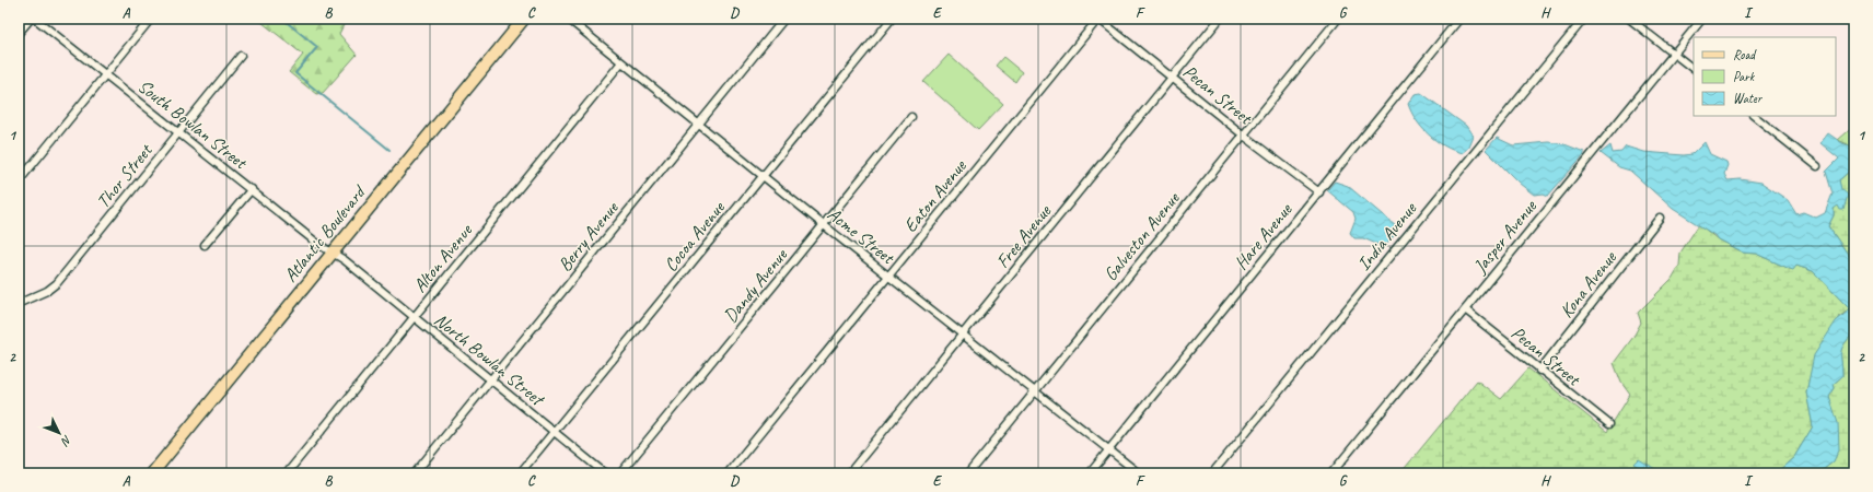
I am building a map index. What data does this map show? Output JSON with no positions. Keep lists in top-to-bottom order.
{
  "streets": {
    "main road": ["Atlantic Boulevard"],
    "street": [
      "Pecan Street",
      "South Bowlan Street",
      "Thor Street",
      "Eaton Avenue",
      "Acme Street",
      "Berry Avenue",
      "Cocoa Avenue",
      "Free Avenue",
      "Galveston Avenue",
      "Hare Avenue",
      "India Avenue",
      "Jasper Avenue",
      "Alton Avenue",
      "Kona Avenue",
      "Dandy Avenue",
      "North Bowlan Street"
    ]
  },
  "crossings": [
    ["Pecan Street", "Eaton Avenue"],
    ["Pecan Street", "Free Avenue"],
    ["Pecan Street", "Galveston Avenue"],
    ["Pecan Street", "Hare Avenue"],
    ["Pecan Street", "Jasper Avenue"],
    ["Pecan Street", "Kona Avenue"],
    ["South Bowlan Street", "Thor Street"],
    ["South Bowlan Street", "Atlantic Boulevard"],
    ["South Bowlan Street", "North Bowlan Street"],
    ["Eaton Avenue", "Acme Street"],
    ["Atlantic Boulevard", "North Bowlan Street"],
    ["Acme Street", "Berry Avenue"],
    ["Acme Street", "Cocoa Avenue"],
    ["Acme Street", "Free Avenue"],
    ["Acme Street", "Galveston Avenue"],
    ["Acme Street", "Hare Avenue"],
    ["Acme Street", "Alton Avenue"],
    ["Acme Street", "Dandy Avenue"],
    ["Berry Avenue", "North Bowlan Street"],
    ["Cocoa Avenue", "North Bowlan Street"],
    ["Alton Avenue", "North Bowlan Street"]
  ],
  "legend": ["Road", "Park", "Water"],
  "north": "bottom right",
  "grid": {
    "columns": [
      "A",
      "B",
      "C",
      "D",
      "E",
      "F",
      "G",
      "H",
      "I"
    ],
    "rows": ["1", "2"]
  }
}
